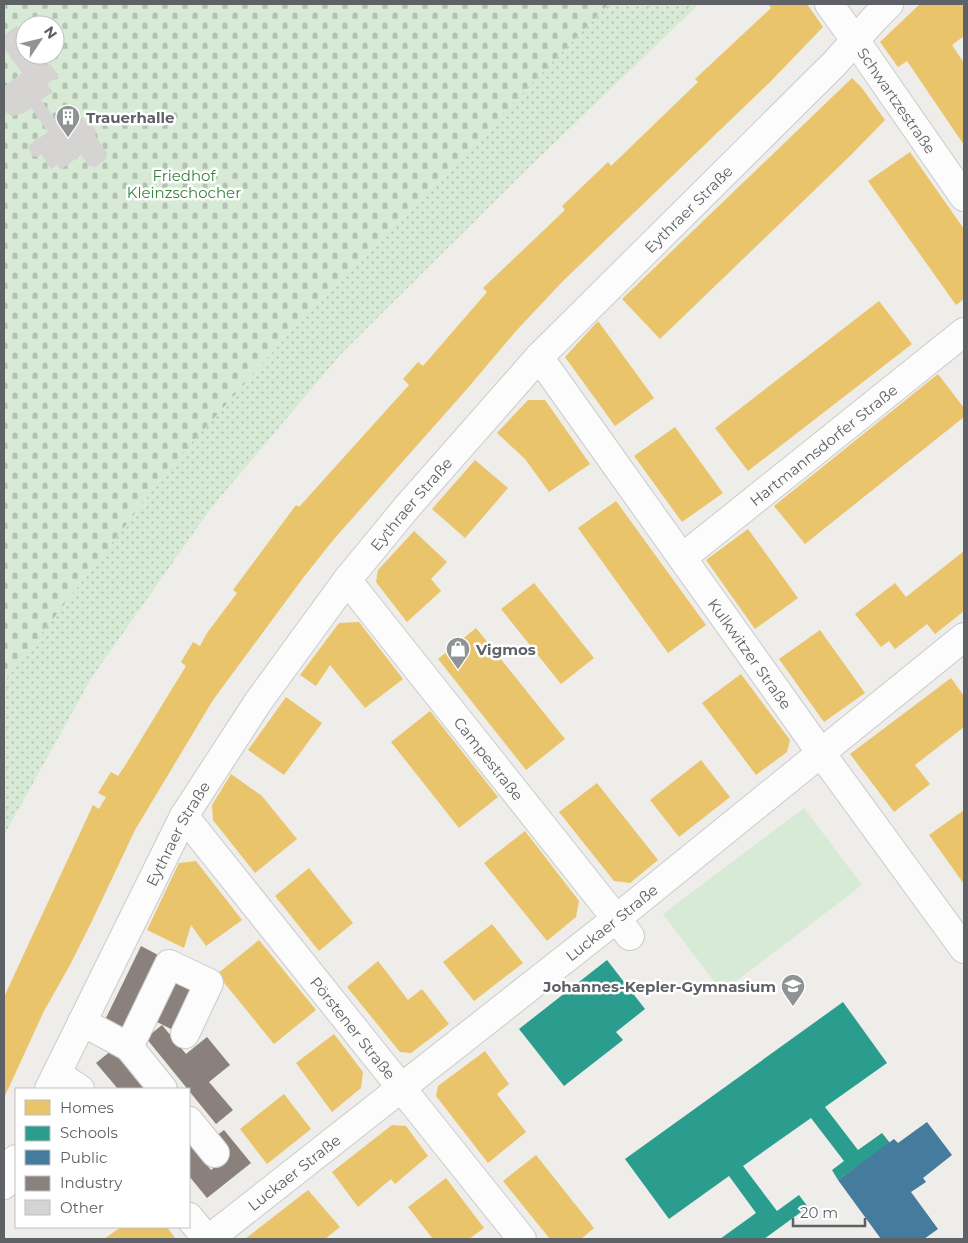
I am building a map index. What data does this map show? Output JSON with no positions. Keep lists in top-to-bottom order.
{
  "streets": {
    "street": [
      "Schwartzestraße",
      "Eythraer Straße",
      "Hartmannsdorfer Straße",
      "Kulkwitzer Straße",
      "Campestraße",
      "Luckaer Straße",
      "Pörstener Straße"
    ]
  },
  "crossings": [
    ["Schwartzestraße", "Eythraer Straße"],
    ["Eythraer Straße", "Kulkwitzer Straße"],
    ["Eythraer Straße", "Campestraße"],
    ["Eythraer Straße", "Pörstener Straße"],
    ["Hartmannsdorfer Straße", "Kulkwitzer Straße"],
    ["Kulkwitzer Straße", "Luckaer Straße"],
    ["Campestraße", "Luckaer Straße"],
    ["Luckaer Straße", "Pörstener Straße"]
  ],
  "parks": ["Friedhof Kleinzschocher"],
  "places": {
    "building": ["Trauerhalle"],
    "shop": ["Vigmos"],
    "school or university": ["Johannes-Kepler-Gymnasium"]
  },
  "legend": [
    "Homes",
    "Schools",
    "Public",
    "Industry",
    "Other"
  ],
  "scale_bar": "20 m",
  "north": "top right"
}
